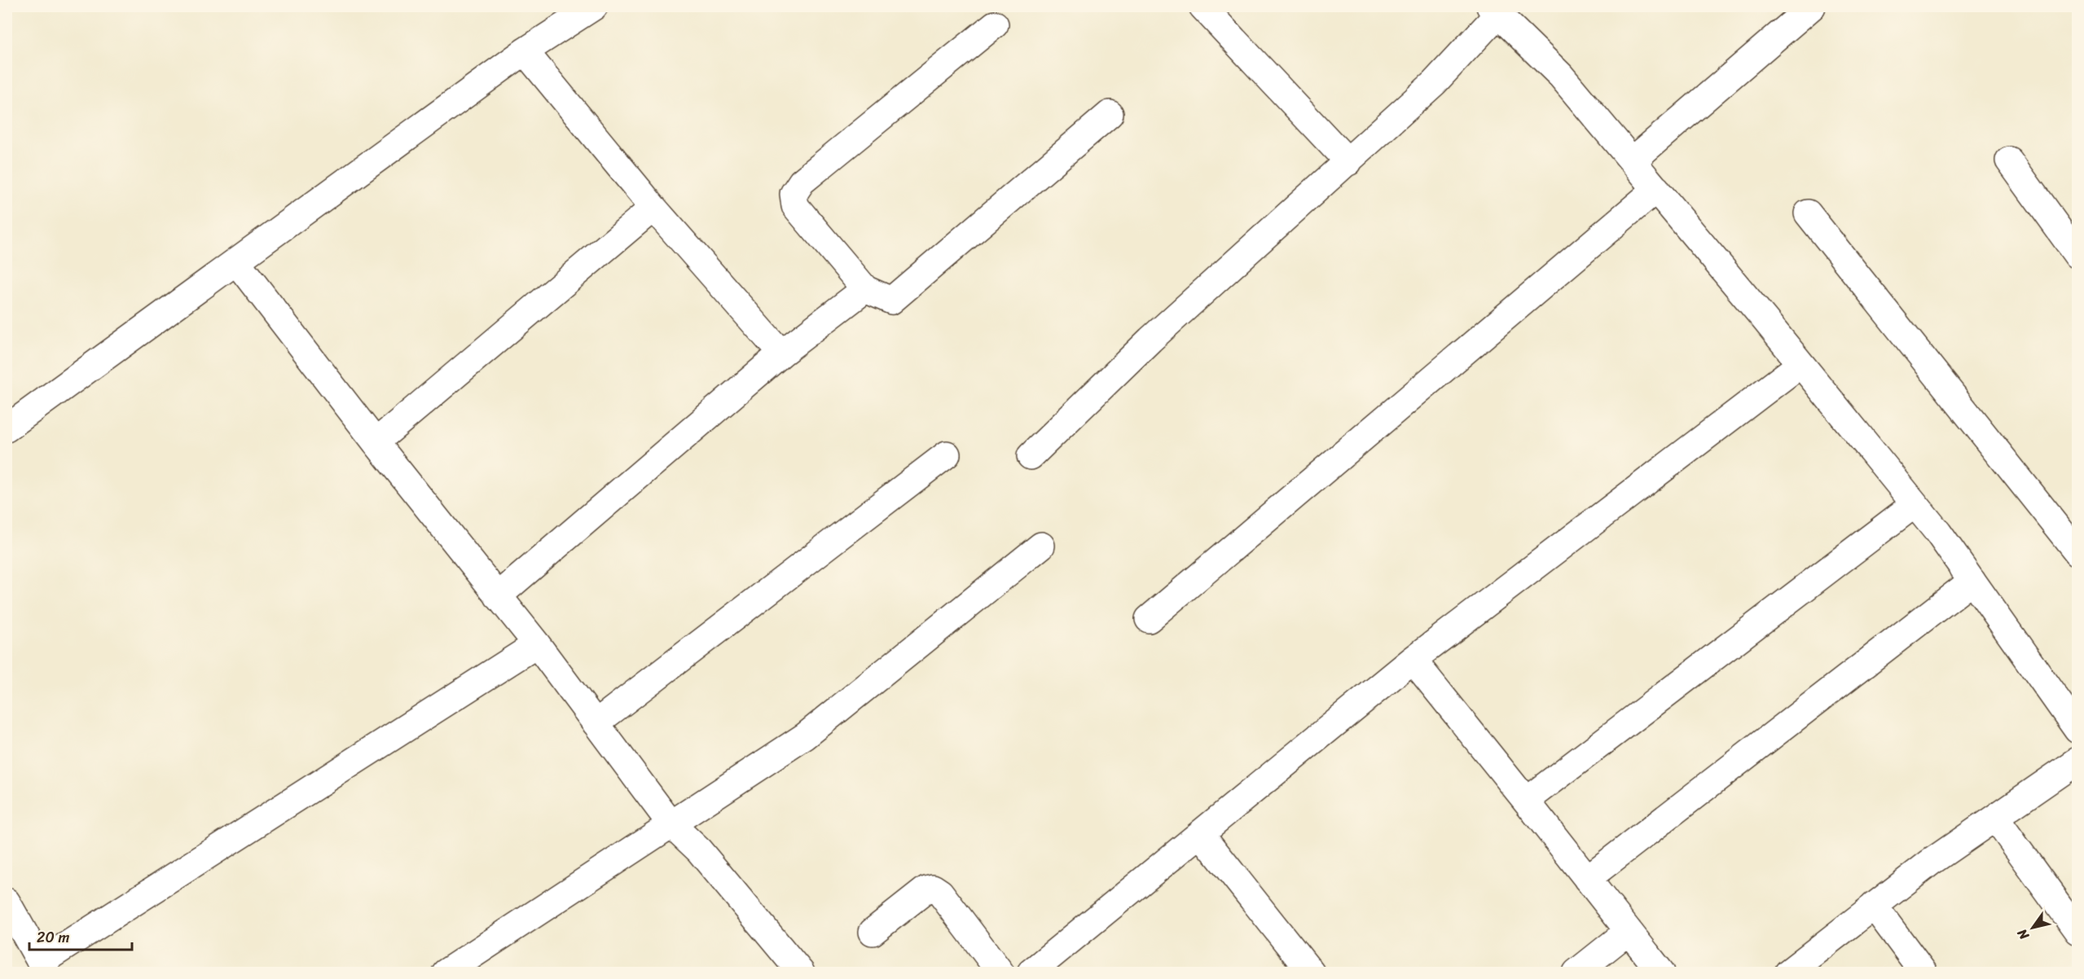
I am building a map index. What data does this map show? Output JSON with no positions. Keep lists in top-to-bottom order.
{
  "scale_bar": "20 m",
  "north": "bottom left"
}
